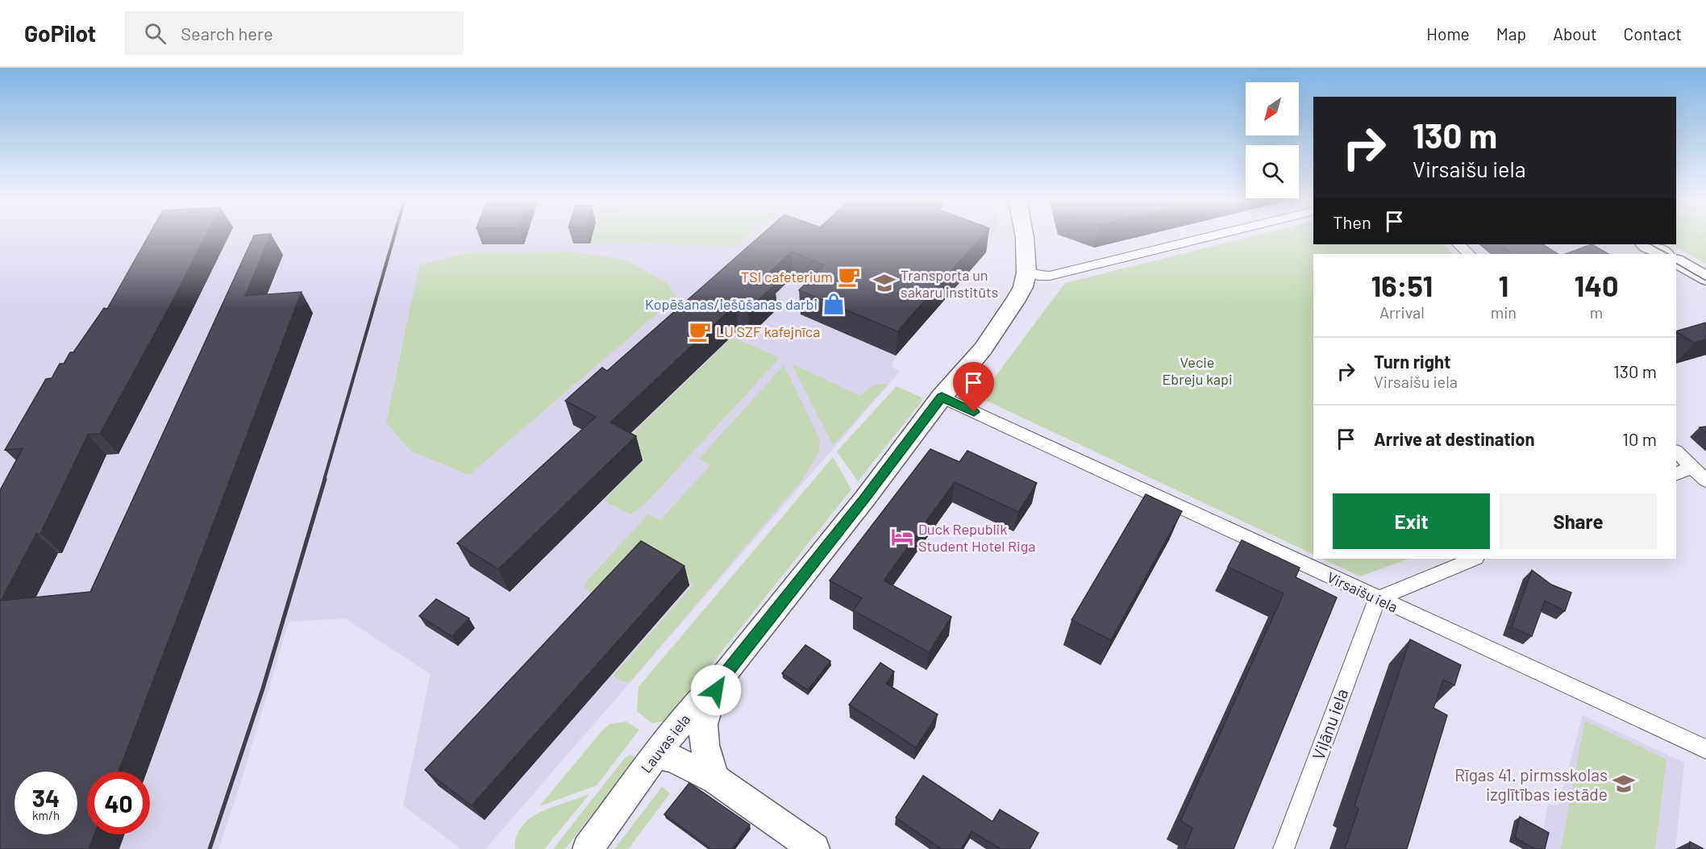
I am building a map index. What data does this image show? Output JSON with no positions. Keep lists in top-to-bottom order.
{
  "streets": {
    "street": ["Virsaišu iela", "Viļānu iela", "Lauvas iela"]
  },
  "crossings": [
    ["Virsaišu iela", "Viļānu iela"],
    ["Virsaišu iela", "Lauvas iela"]
  ],
  "parks": ["Vecie Ebreju kapi"],
  "places": {
    "cafe": ["TSI cafeterium", "LU SZF kafejnīca"],
    "school or university": ["Transporta un sakaru institūts", "Rīgas 41. pirmsskolas izglītības iestāde"],
    "shop": ["Kopēšanas/iešūšanas darbi"],
    "hotel": ["Duck Republik Student Hotel Riga"]
  },
  "north": "bottom left",
  "page": {
    "header": "GoPilot",
    "search": "Search here",
    "nav": [
      "Home",
      "Map",
      "About",
      "Contact"
    ],
    "turn": ["130 m", "Virsaišu iela"],
    "then": "Then",
    "eta": [
      "16:51",
      "Arrival",
      "1",
      "min",
      "140",
      "m"
    ],
    "list": [
      {
        "name": "Turn right",
        "note": "Virsaišu iela",
        "value": "130 m"
      },
      {
        "name": "Arrive at destination",
        "value": "10 m"
      }
    ],
    "buttons": ["Exit", "Share"],
    "speed": "34 km/h",
    "limit": "40"
  }
}
